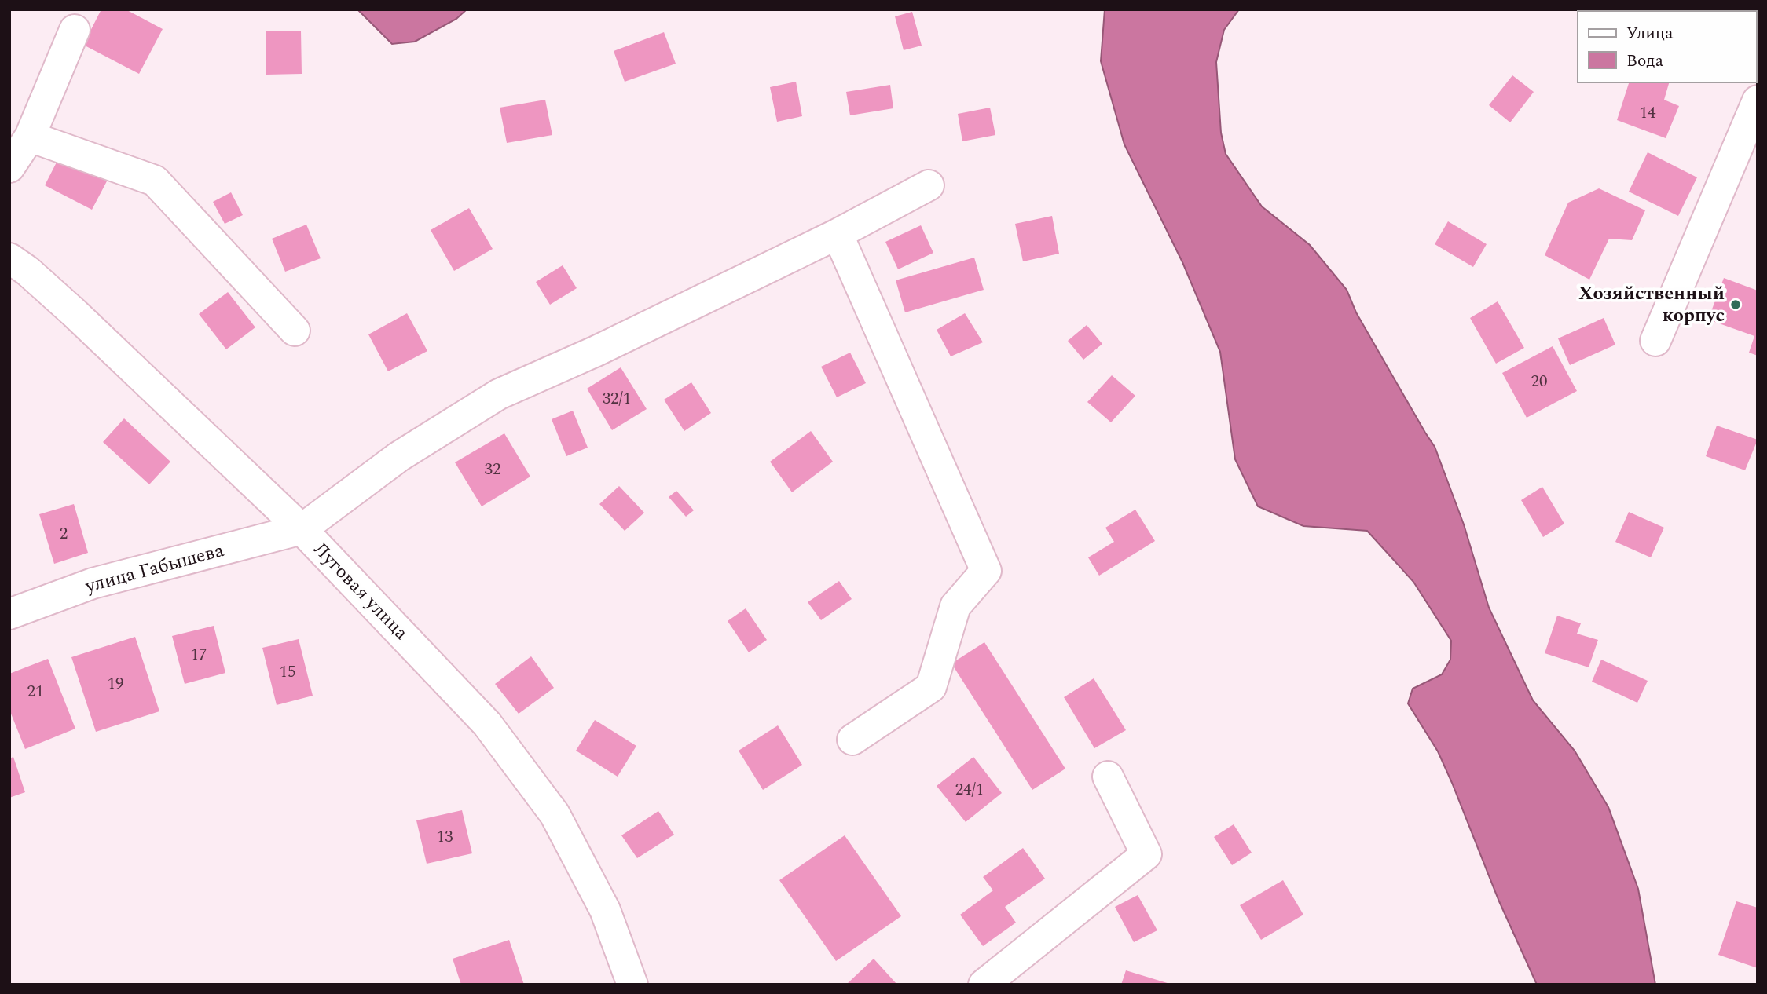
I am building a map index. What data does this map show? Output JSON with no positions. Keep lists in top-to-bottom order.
{
  "streets": {
    "street": ["улица Габышева", "Луговая улица"]
  },
  "crossings": [
    ["улица Габышева", "Луговая улица"]
  ],
  "places": ["Хозяйственный корпус"],
  "house_numbers": [
    "14",
    "20",
    "32/1",
    "32",
    "2",
    "17",
    "15",
    "19",
    "21",
    "24/1",
    "13"
  ],
  "legend": ["Улица", "Вода"]
}
